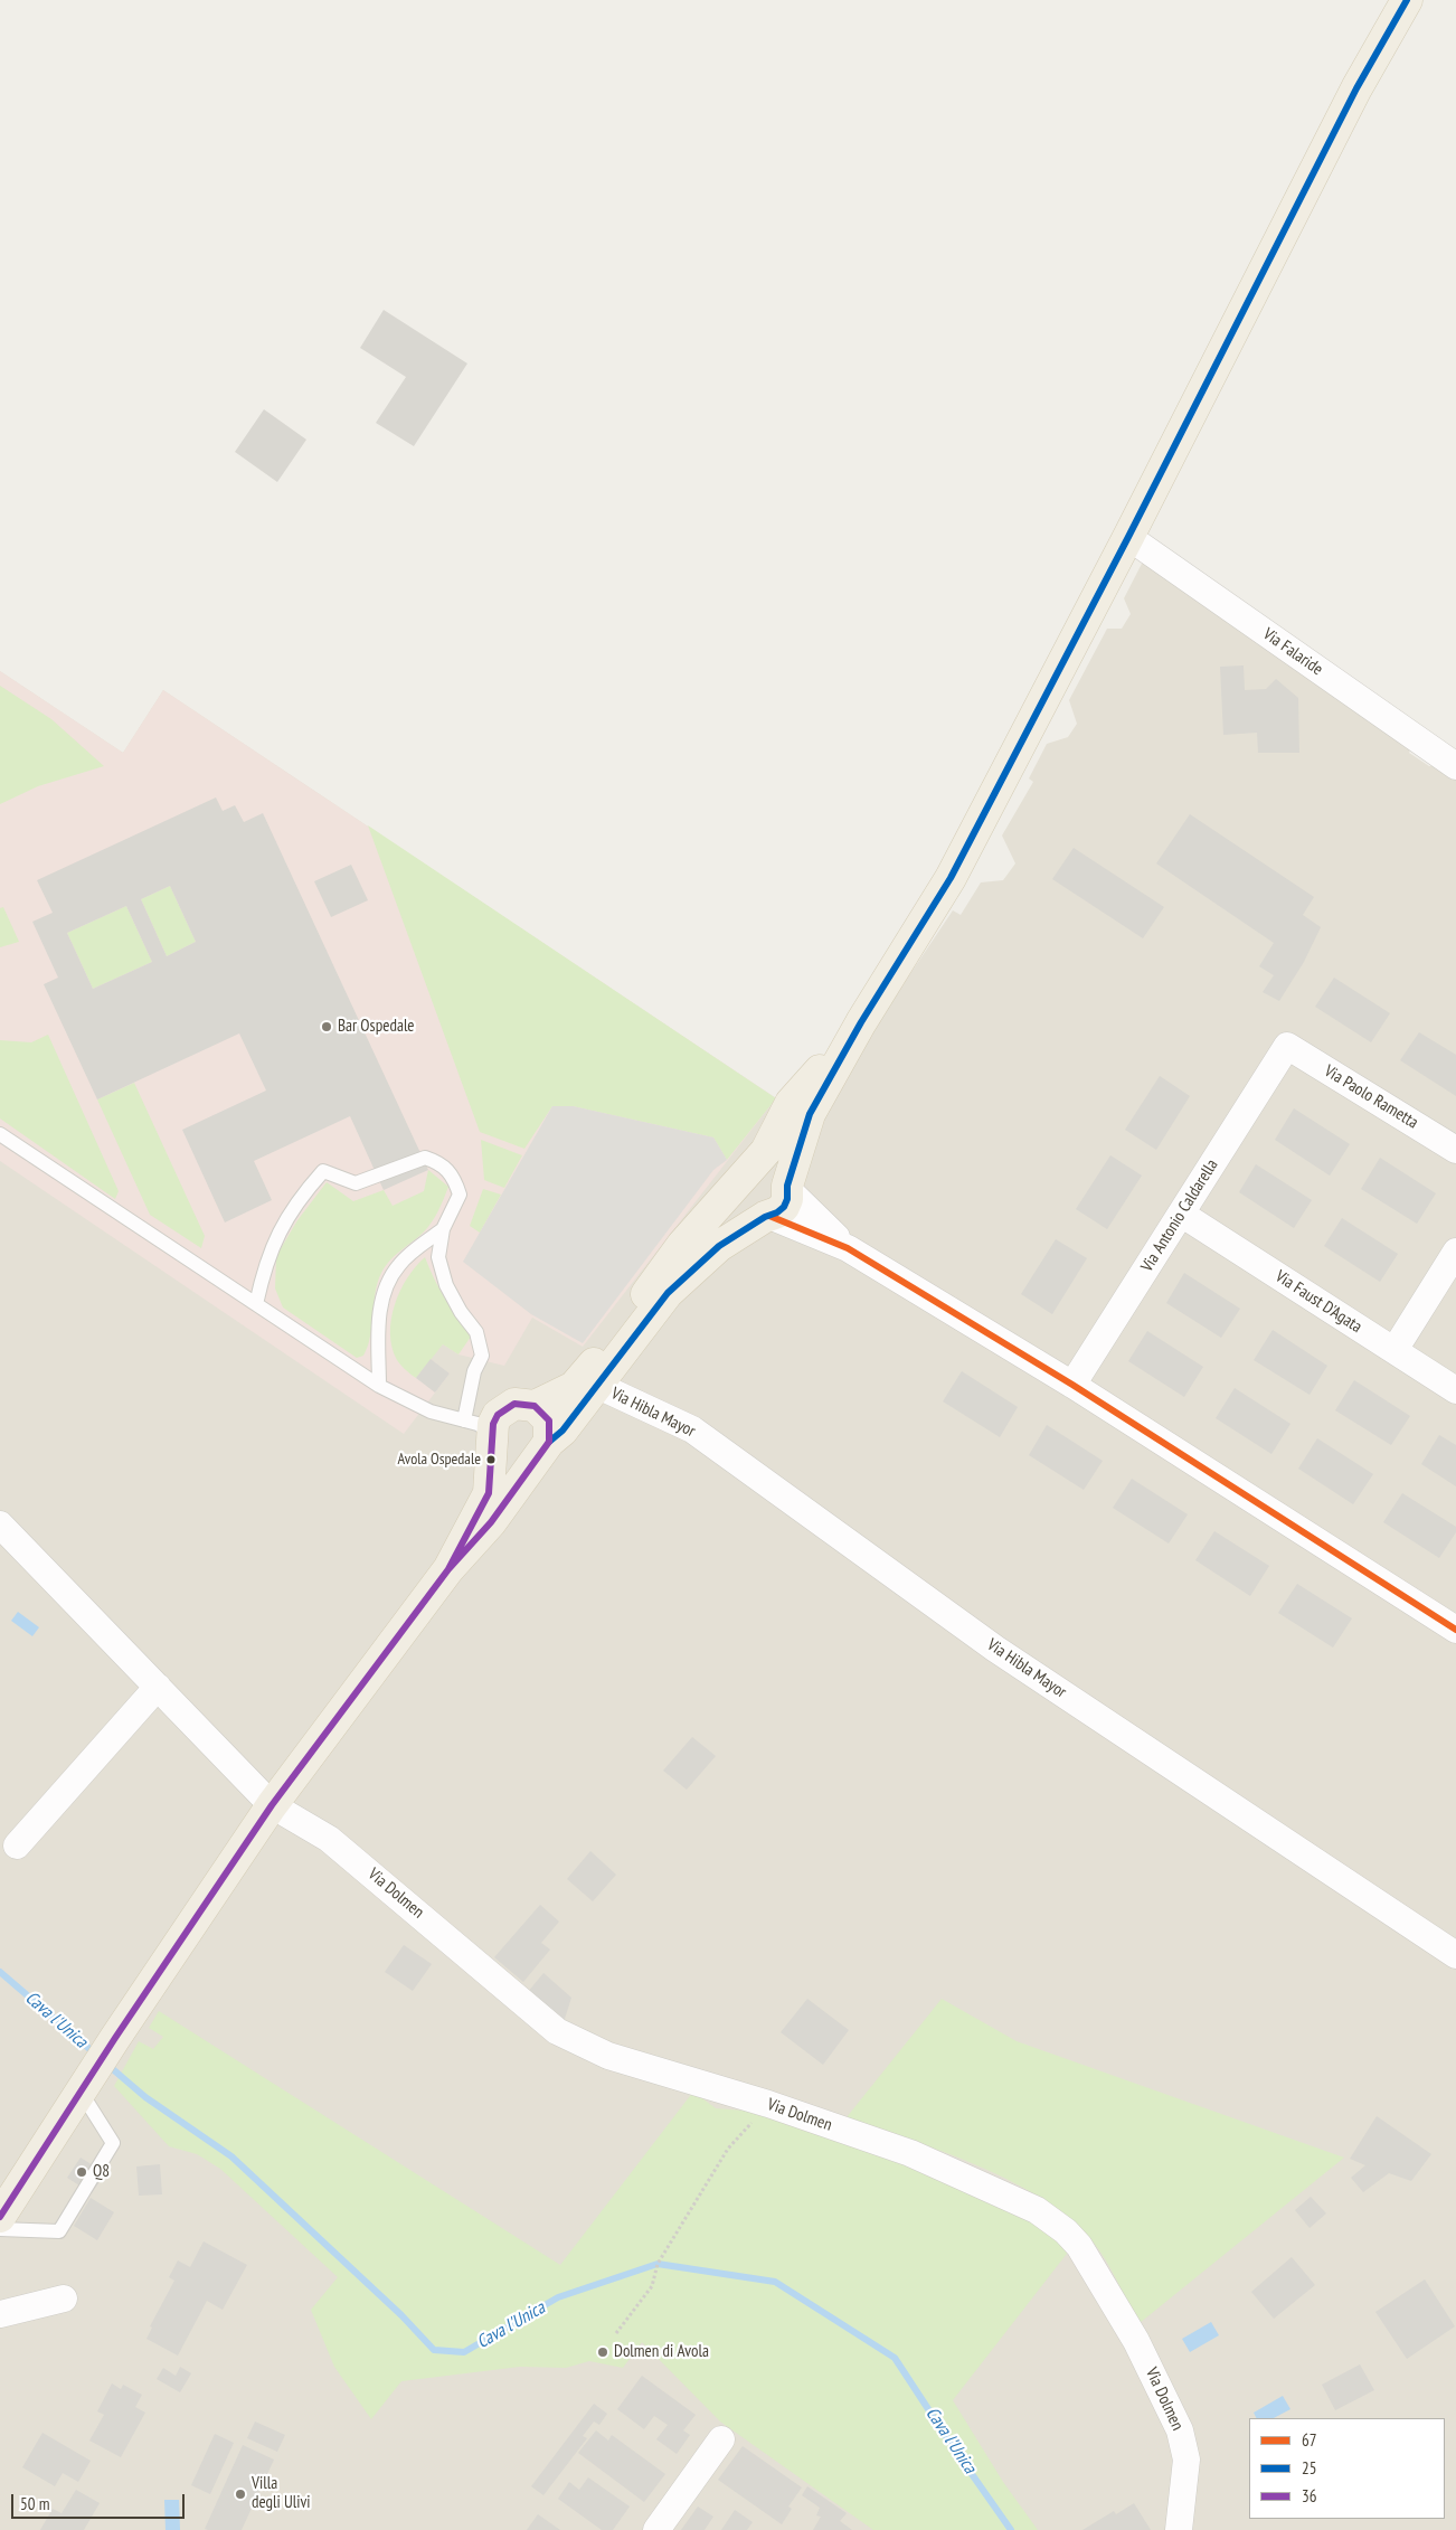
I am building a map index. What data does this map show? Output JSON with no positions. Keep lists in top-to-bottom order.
{
  "streets": {
    "street": [
      "Via Falaride",
      "Via Paolo Rametta",
      "Via Antonio Caldarella",
      "Via Faust D'Agata",
      "Via Hibla Mayor",
      "Via Dolmen"
    ]
  },
  "crossings": [
    ["Via Paolo Rametta", "Via Antonio Caldarella"],
    ["Via Antonio Caldarella", "Via Faust D'Agata"]
  ],
  "water": ["Cava l'Unica"],
  "places": [
    "Bar Ospedale",
    "Avola Ospedale",
    "Q8",
    "Dolmen di Avola",
    "Villa degli Ulivi"
  ],
  "lines": ["transit line 25", "transit line 67", "transit line 36"],
  "legend": ["67", "25", "36"],
  "scale_bar": "50 m"
}
